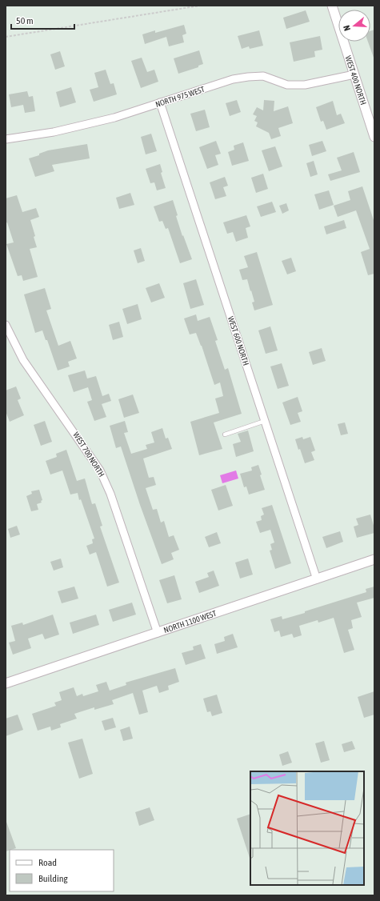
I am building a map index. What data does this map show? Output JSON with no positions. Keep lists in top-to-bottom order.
{
  "streets": {
    "street": [
      "WEST 400 NORTH",
      "NORTH 975 WEST",
      "WEST 600 NORTH",
      "WEST 700 NORTH",
      "NORTH 1100 WEST"
    ]
  },
  "crossings": [
    ["WEST 400 NORTH", "NORTH 975 WEST"],
    ["NORTH 975 WEST", "WEST 600 NORTH"],
    ["WEST 600 NORTH", "NORTH 1100 WEST"],
    ["WEST 700 NORTH", "NORTH 1100 WEST"]
  ],
  "legend": ["Road", "Building"],
  "scale_bar": "50 m",
  "north": "left"
}
